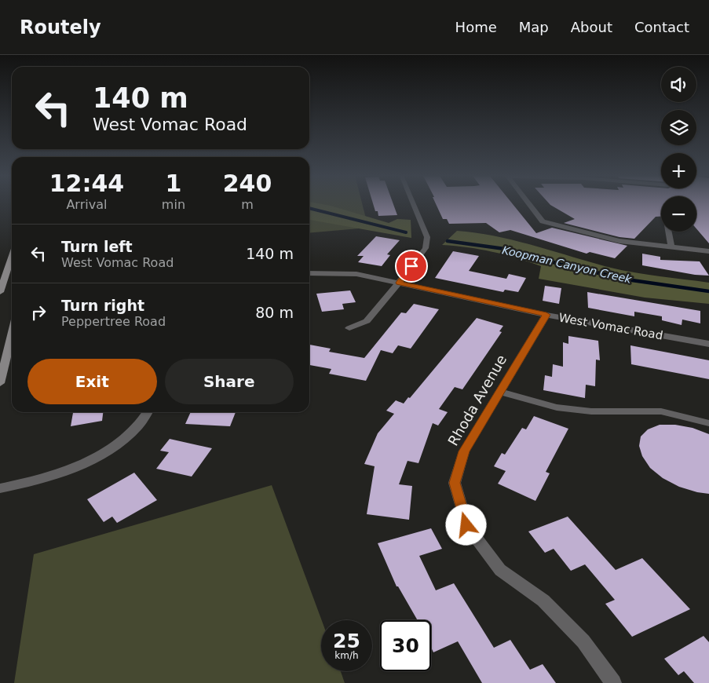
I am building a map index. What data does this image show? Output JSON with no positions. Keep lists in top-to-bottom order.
{
  "streets": {
    "street": ["West Vomac Road", "Rhoda Avenue"]
  },
  "crossings": [
    ["West Vomac Road", "Rhoda Avenue"]
  ],
  "water": ["Koopman Canyon Creek"],
  "page": {
    "header": "Routely",
    "nav": [
      "Home",
      "Map",
      "About",
      "Contact"
    ],
    "map_buttons": ["+", "−"],
    "turn": ["140 m", "West Vomac Road"],
    "eta": [
      "12:44",
      "Arrival",
      "1",
      "min",
      "240",
      "m"
    ],
    "list": [
      {
        "name": "Turn left",
        "note": "West Vomac Road",
        "value": "140 m"
      },
      {
        "name": "Turn right",
        "note": "Peppertree Road",
        "value": "80 m"
      }
    ],
    "buttons": ["Exit", "Share"],
    "speed": "25 km/h",
    "limit": "30"
  }
}
